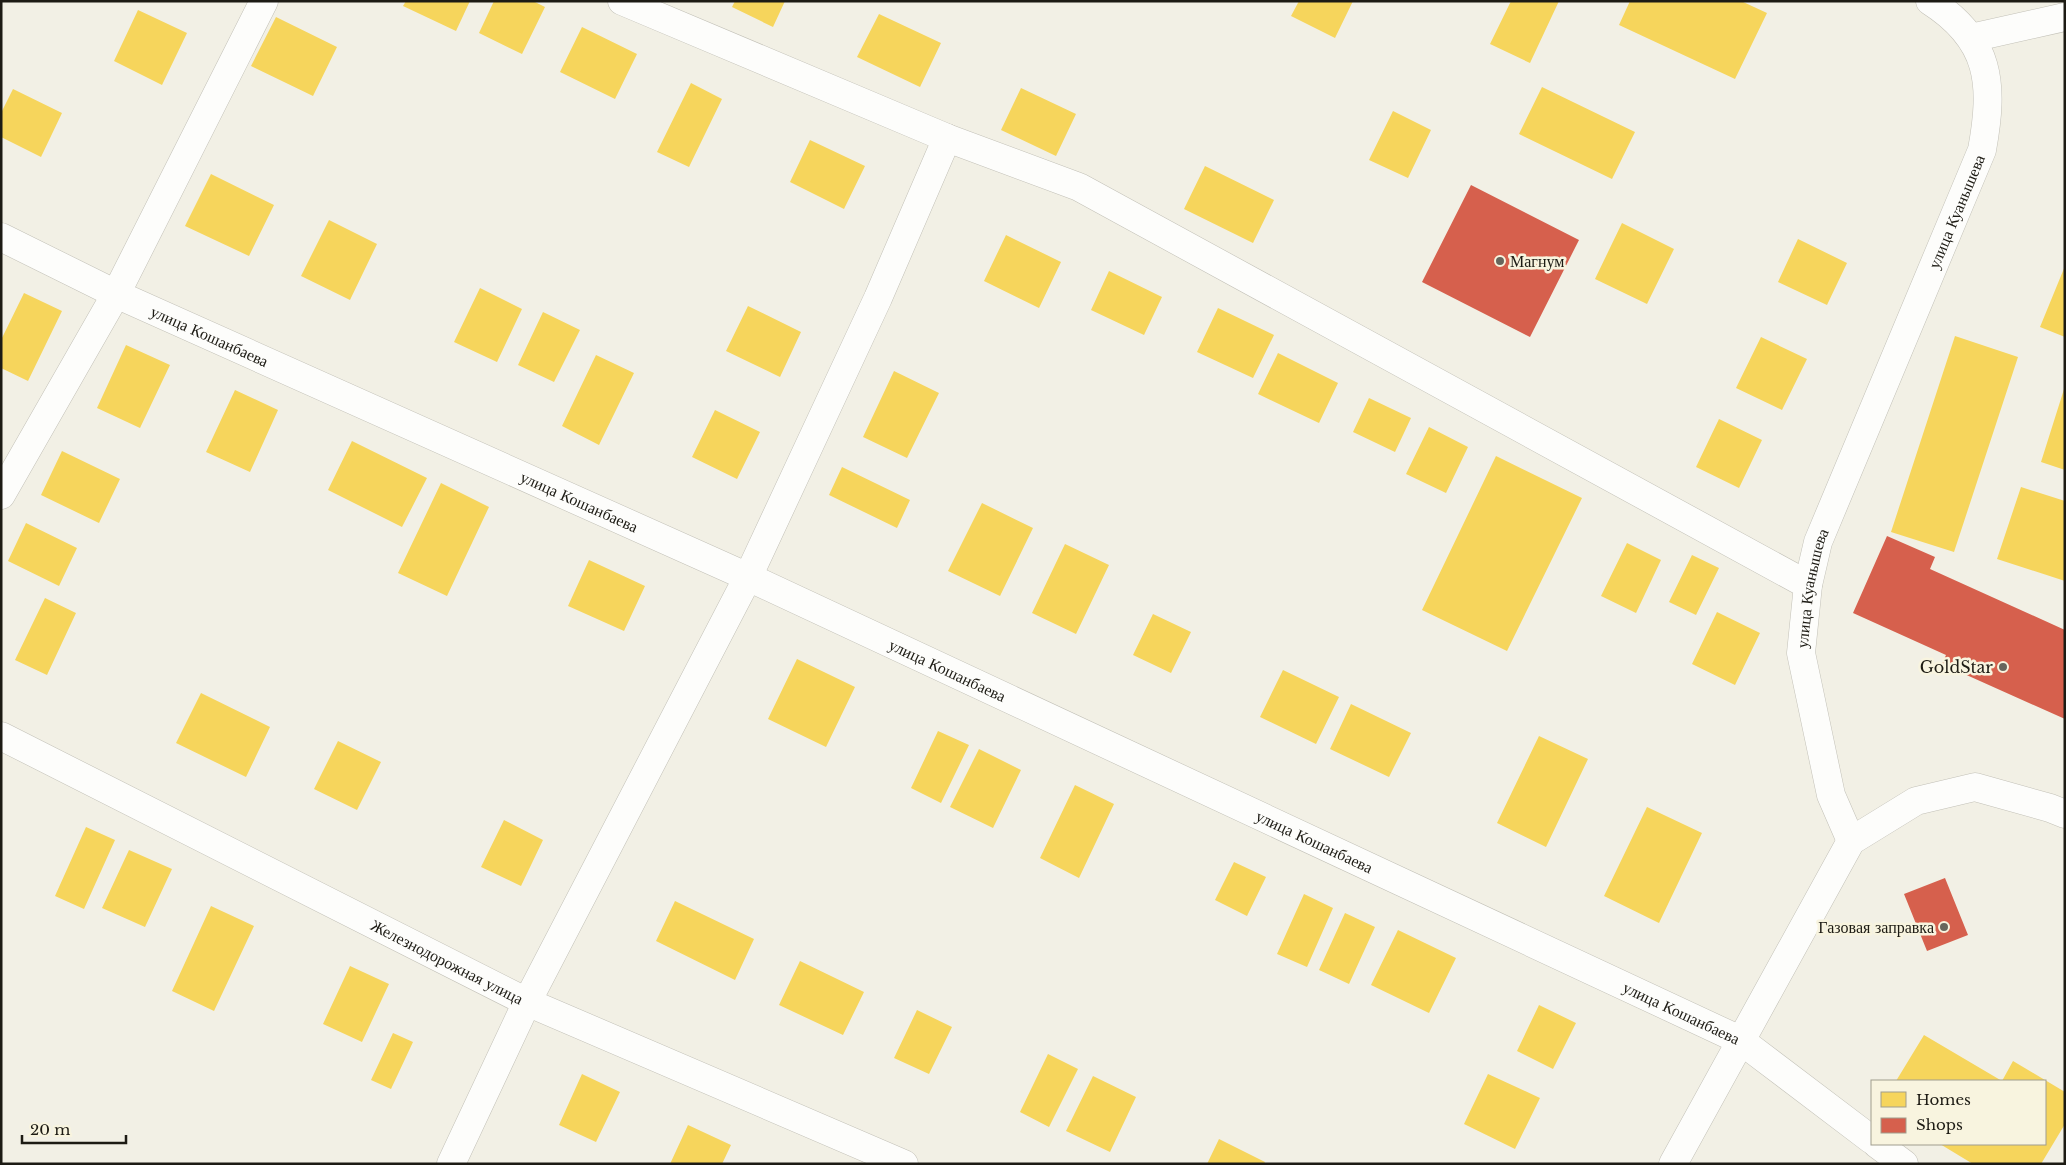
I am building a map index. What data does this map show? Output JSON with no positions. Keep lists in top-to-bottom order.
{
  "streets": {
    "street": ["улица Куанышева", "улица Кошанбаева", "Железнодорожная улица"]
  },
  "places": ["Магнум", "GoldStar", "Газовая заправка"],
  "legend": ["Homes", "Shops"],
  "scale_bar": "20 m"
}
